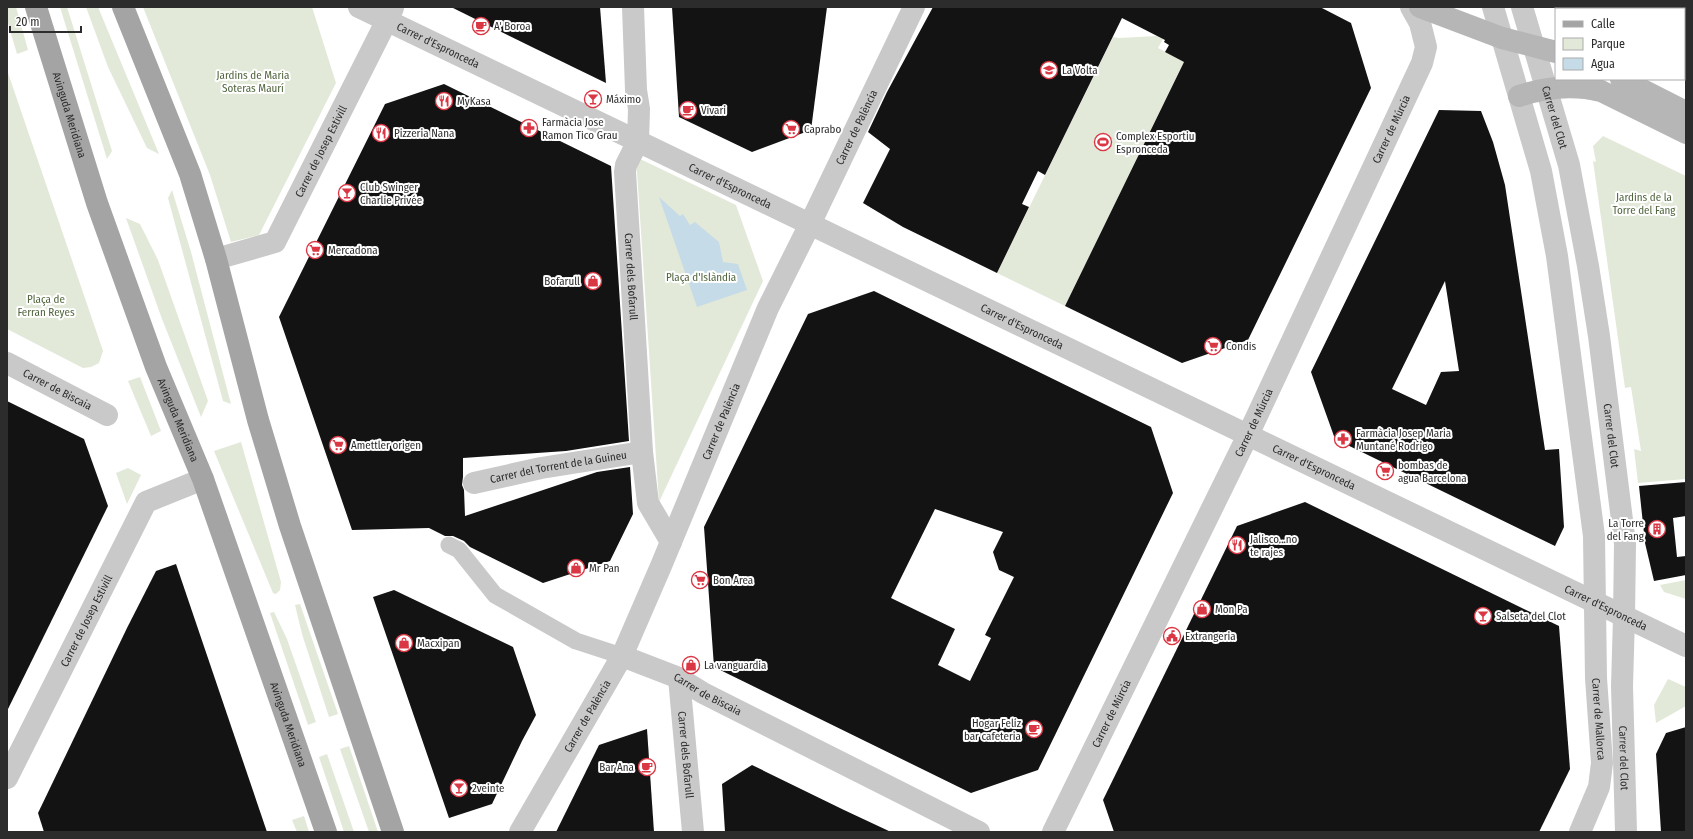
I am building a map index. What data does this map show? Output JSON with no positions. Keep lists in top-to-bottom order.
{
  "streets": {
    "main road": ["Avinguda Meridiana"],
    "street": [
      "Carrer d'Espronceda",
      "Carrer del Clot",
      "Carrer de Palència",
      "Carrer de Múrcia",
      "Carrer de Josep Estivill",
      "Carrer dels Bofarull",
      "Carrer de Biscaia",
      "Carrer del Torrent de la Guineu",
      "Carrer de Mallorca"
    ]
  },
  "crossings": [
    ["Carrer d'Espronceda", "Carrer del Clot"],
    ["Carrer d'Espronceda", "Carrer de Palència"],
    ["Carrer d'Espronceda", "Carrer de Múrcia"],
    ["Carrer d'Espronceda", "Carrer de Josep Estivill"],
    ["Carrer d'Espronceda", "Carrer dels Bofarull"],
    ["Carrer d'Espronceda", "Carrer de Mallorca"],
    ["Avinguda Meridiana", "Carrer de Josep Estivill"],
    ["Carrer de Palència", "Carrer dels Bofarull"],
    ["Carrer de Palència", "Carrer de Biscaia"],
    ["Carrer dels Bofarull", "Carrer de Biscaia"],
    ["Carrer dels Bofarull", "Carrer del Torrent de la Guineu"]
  ],
  "parks": [
    "Jardins de Maria Soteras Maurí",
    "Jardins de la Torre del Fang",
    "Plaça d'Islàndia",
    "Plaça de Ferran Reyes"
  ],
  "places": {
    "cafe": [
      "A' Boroa",
      "Vivari",
      "Hogar Feliz bar cafeteria",
      "Bar Ana"
    ],
    "school or university": ["La Volta"],
    "bar": [
      "Máximo",
      "Club Swinger Charlie Privée",
      "Salseta del Clot",
      "2veinte"
    ],
    "restaurant": ["MyKasa", "Pizzeria Nana", "Jalisco...no te rajes"],
    "pharmacy": ["Farmàcia Jose Ramon Tico Grau", "Farmàcia Josep Maria Muntané Rodrigo"],
    "supermarket": [
      "Caprabo",
      "Mercadona",
      "Condis",
      "Amettler origen",
      "bombas de agua Barcelona",
      "Bon Area"
    ],
    "sports": ["Complex Esportiu Espronceda"],
    "shop": [
      "Bofarull",
      "Mr Pan",
      "Mon Pa",
      "Macxipan",
      "La vanguardia"
    ],
    "building": ["La Torre del Fang"],
    "public building": ["Extrangeria"]
  },
  "legend": ["Calle", "Parque", "Agua"],
  "scale_bar": "20 m"
}
